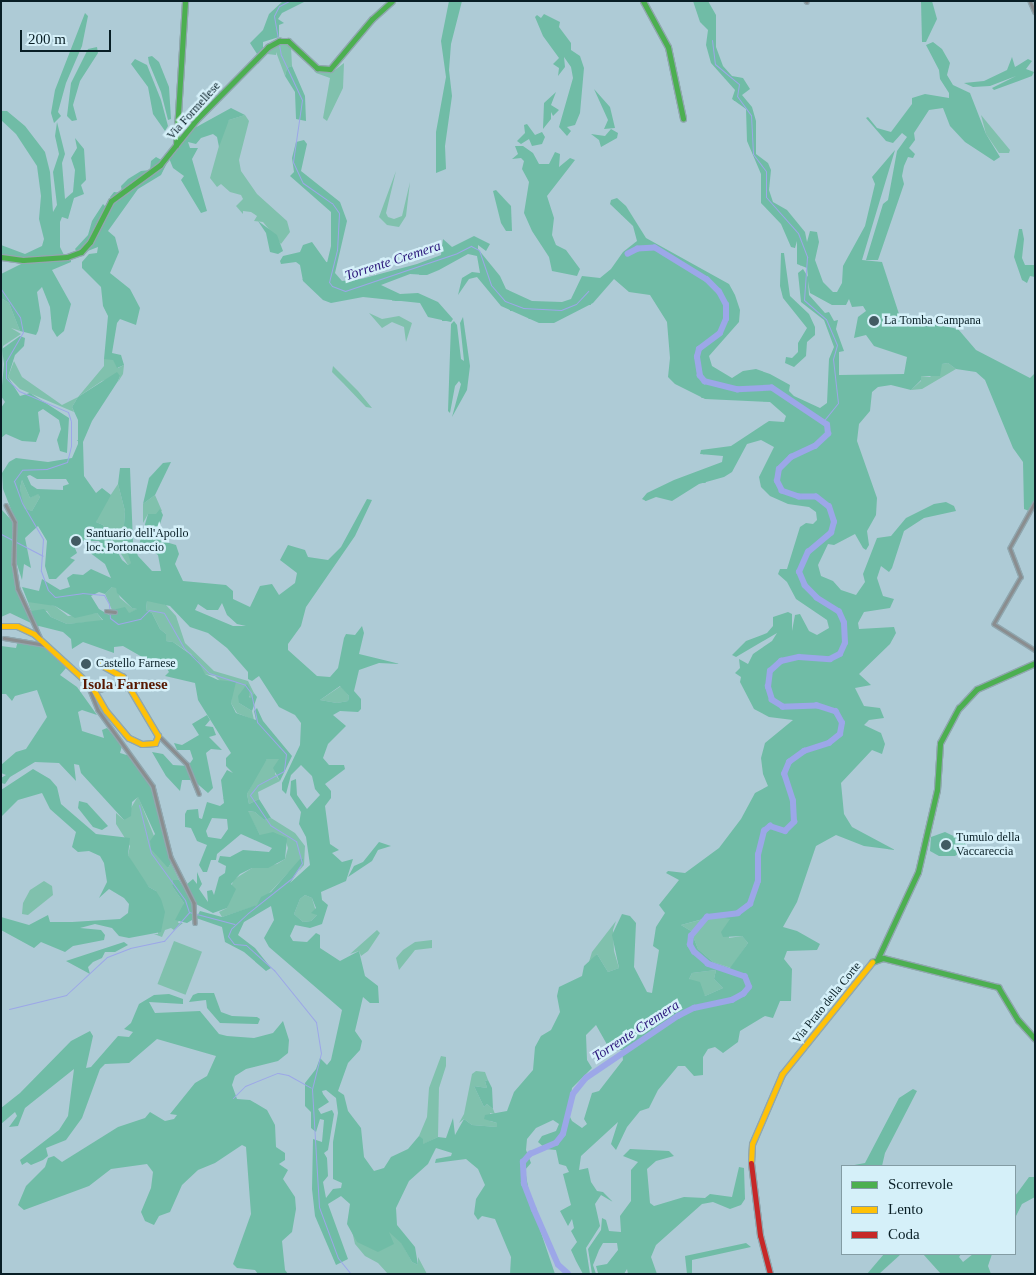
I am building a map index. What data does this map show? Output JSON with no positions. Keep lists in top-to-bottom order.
{
  "streets": {
    "street": ["Via Formellese", "Via Prato della Corte"]
  },
  "districts": ["Isola Farnese"],
  "water": ["Torrente Cremera"],
  "places": [
    "La Tomba Campana",
    "Santuario dell'Apollo loc. Portonaccio",
    "Castello Farnese",
    "Tumulo della Vaccareccia"
  ],
  "legend": ["Scorrevole", "Lento", "Coda"],
  "scale_bar": "200 m"
}
